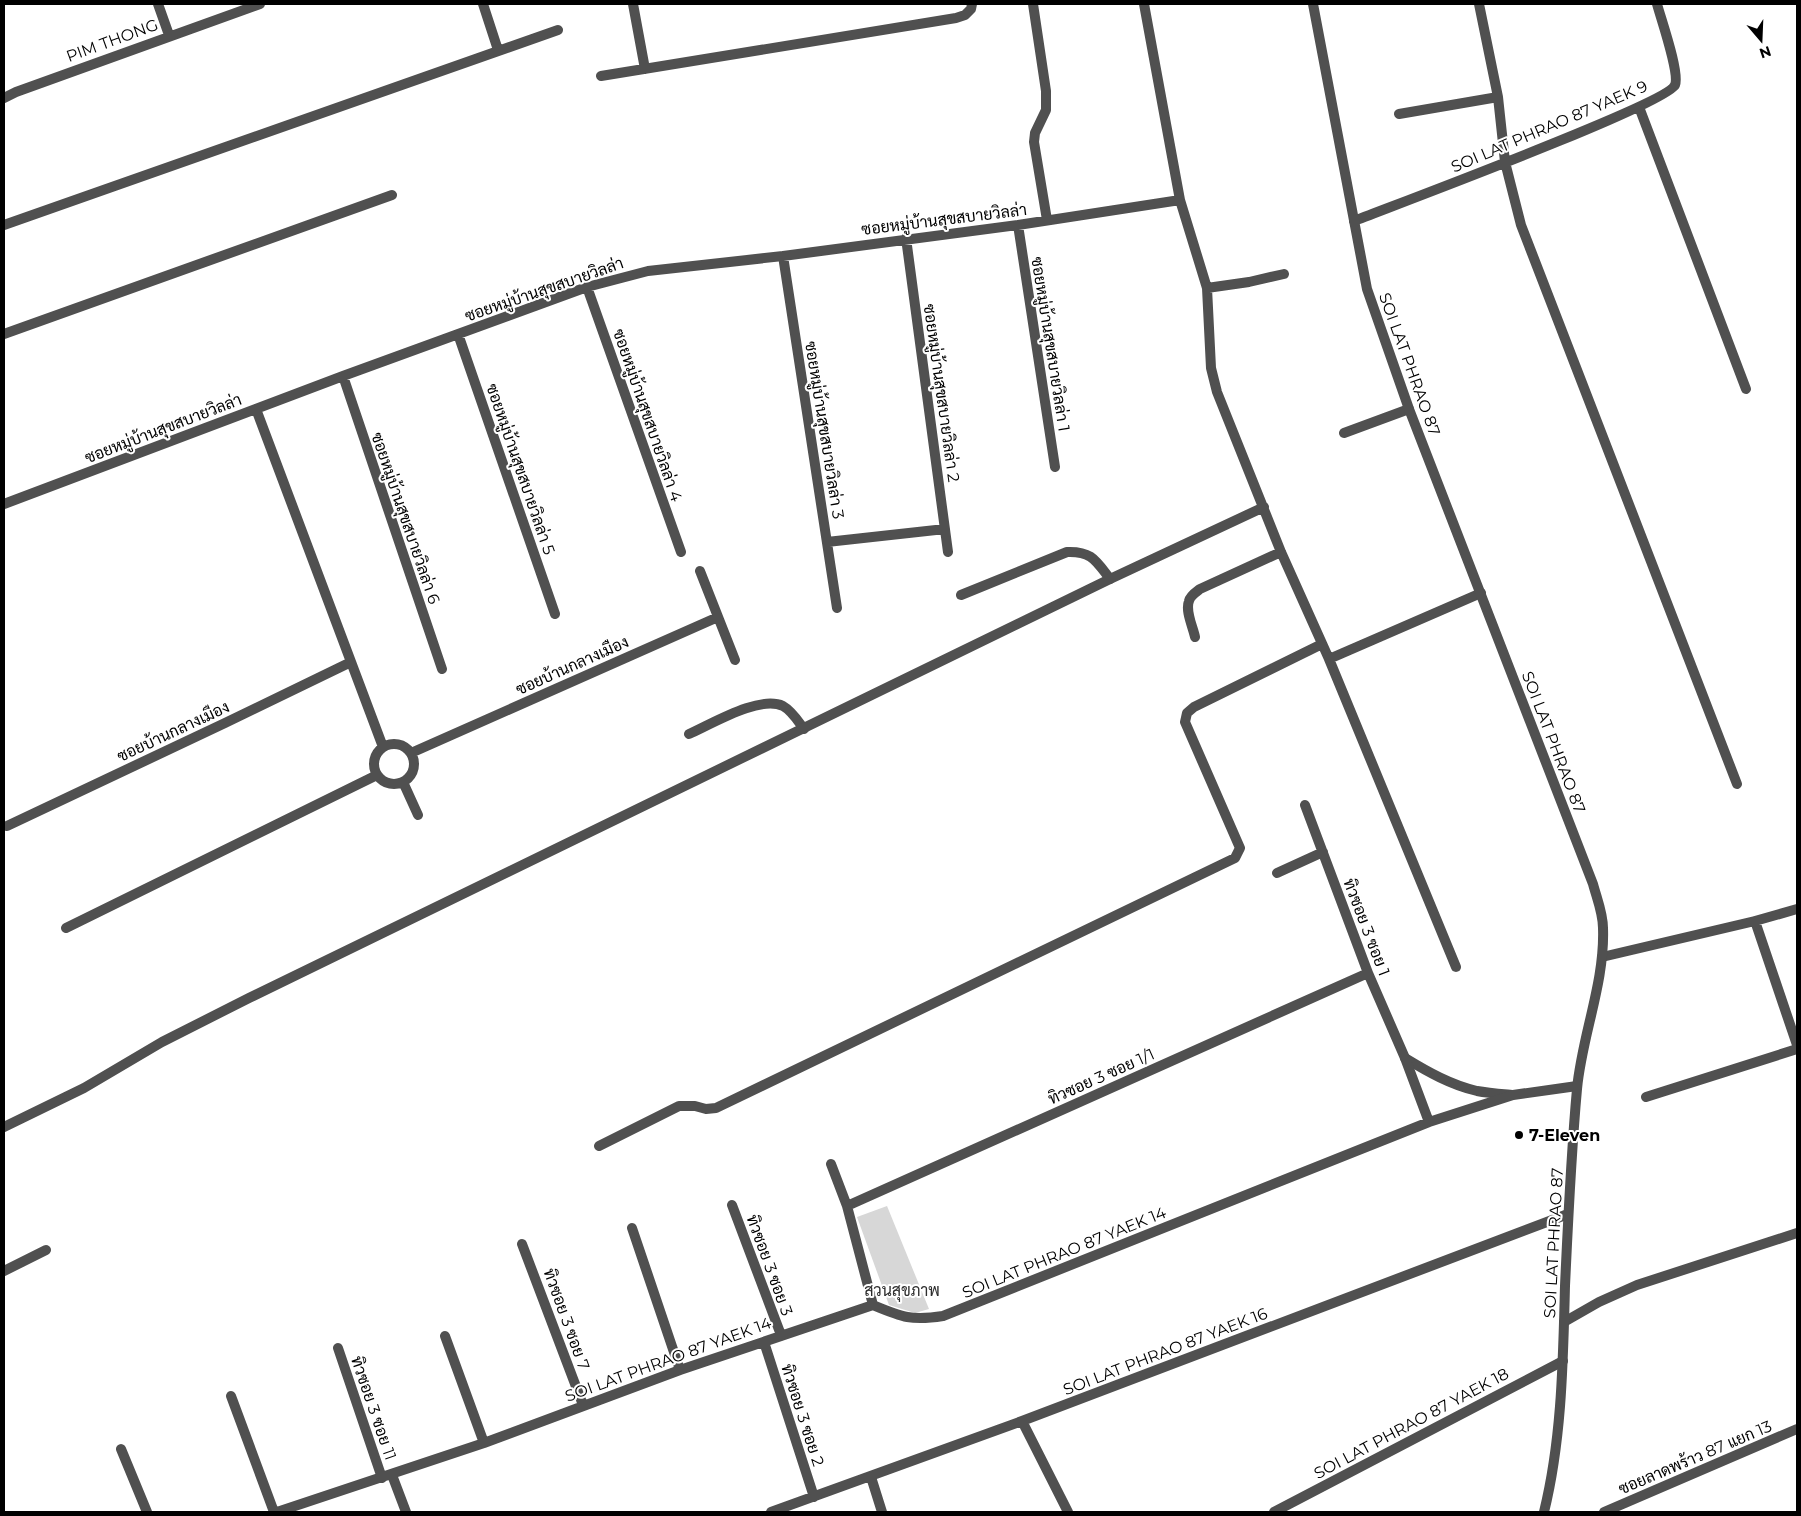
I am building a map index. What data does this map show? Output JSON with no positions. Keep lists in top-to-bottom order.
{
  "streets": {
    "street": [
      "PIM THONG",
      "SOI LAT PHRAO 87 YAEK 9",
      "ซอยหมู่บ้านสุขสบายวิลล่า",
      "ซอยหมู่บ้านสุขสบายวิลล่า 1",
      "SOI LAT PHRAO 87",
      "ซอยหมู่บ้านสุขสบายวิลล่า 2",
      "ซอยหมู่บ้านสุขสบายวิลล่า 4",
      "ซอยหมู่บ้านสุขสบายวิลล่า 3",
      "ซอยหมู่บ้านสุขสบายวิลล่า 5",
      "ซอยหมู่บ้านสุขสบายวิลล่า 6",
      "ซอยบ้านกลางเมือง",
      "ทิวซอย 3 ซอย 1",
      "ทิวซอย 3 ซอย 1/1",
      "SOI LAT PHRAO 87 YAEK 14",
      "ทิวซอย 3 ซอย 3",
      "ทิวซอย 3 ซอย 7",
      "SOI LAT PHRAO 87 YAEK 16",
      "ทิวซอย 3 ซอย 11",
      "ทิวซอย 3 ซอย 2",
      "SOI LAT PHRAO 87 YAEK 18",
      "ซอยลาดพร้าว 87 แยก 13"
    ]
  },
  "crossings": [
    ["SOI LAT PHRAO 87 YAEK 9", "SOI LAT PHRAO 87"],
    ["ซอยหมู่บ้านสุขสบายวิลล่า", "ซอยหมู่บ้านสุขสบายวิลล่า 1"],
    ["ซอยหมู่บ้านสุขสบายวิลล่า", "ซอยหมู่บ้านสุขสบายวิลล่า 2"],
    ["ซอยหมู่บ้านสุขสบายวิลล่า", "ซอยหมู่บ้านสุขสบายวิลล่า 4"],
    ["ซอยหมู่บ้านสุขสบายวิลล่า", "ซอยหมู่บ้านสุขสบายวิลล่า 3"],
    ["ซอยหมู่บ้านสุขสบายวิลล่า", "ซอยหมู่บ้านสุขสบายวิลล่า 5"],
    ["ซอยหมู่บ้านสุขสบายวิลล่า", "ซอยหมู่บ้านสุขสบายวิลล่า 6"],
    ["SOI LAT PHRAO 87", "SOI LAT PHRAO 87 YAEK 14"],
    ["SOI LAT PHRAO 87", "SOI LAT PHRAO 87 YAEK 16"],
    ["SOI LAT PHRAO 87", "SOI LAT PHRAO 87 YAEK 18"],
    ["ทิวซอย 3 ซอย 1", "ทิวซอย 3 ซอย 1/1"],
    ["ทิวซอย 3 ซอย 1", "SOI LAT PHRAO 87 YAEK 14"],
    ["SOI LAT PHRAO 87 YAEK 14", "ทิวซอย 3 ซอย 3"],
    ["SOI LAT PHRAO 87 YAEK 14", "ทิวซอย 3 ซอย 7"],
    ["SOI LAT PHRAO 87 YAEK 14", "ทิวซอย 3 ซอย 11"],
    ["SOI LAT PHRAO 87 YAEK 14", "ทิวซอย 3 ซอย 2"],
    ["SOI LAT PHRAO 87 YAEK 16", "ทิวซอย 3 ซอย 2"]
  ],
  "parks": ["สวนสุขภาพ"],
  "places": ["7-Eleven"],
  "north": "bottom"
}
